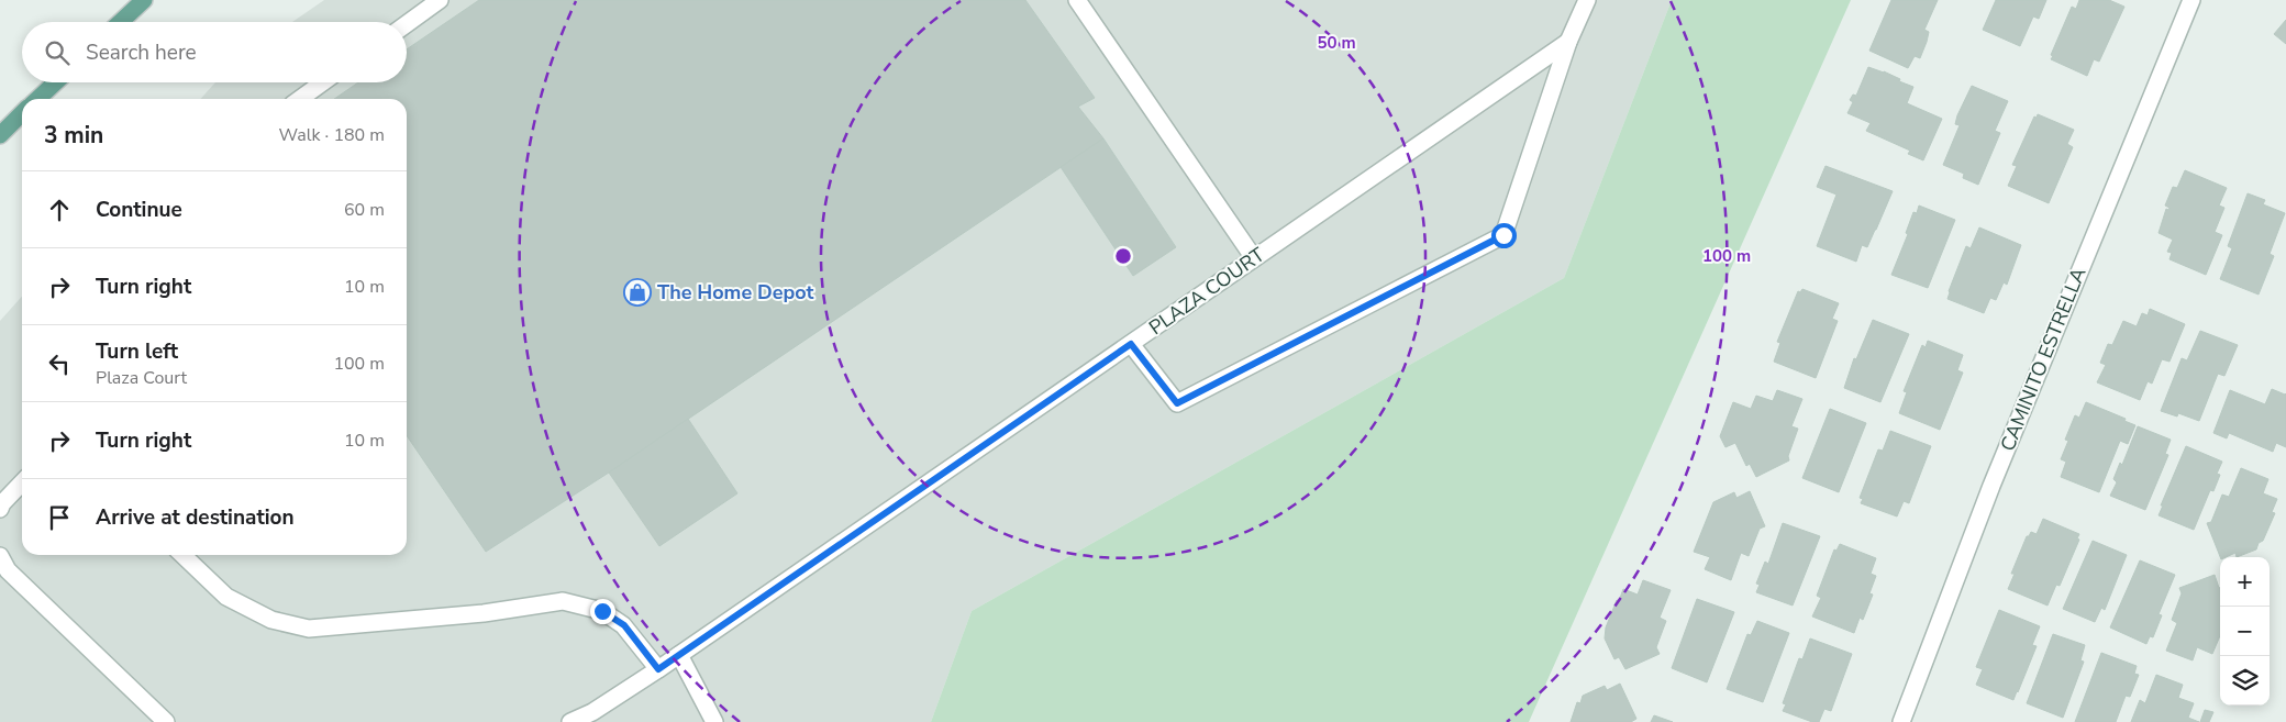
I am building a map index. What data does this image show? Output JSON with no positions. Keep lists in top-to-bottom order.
{
  "streets": {
    "street": ["PLAZA COURT", "CAMINITO ESTRELLA"]
  },
  "places": {
    "shop": ["The Home Depot"]
  },
  "page": {
    "search": "Search here",
    "heading": ["3 min", "Walk · 180 m"],
    "list": [
      ["Continue", "60 m"],
      ["Turn right", "10 m"],
      ["Turn left", "Plaza Court", "100 m"],
      ["Turn right", "10 m"],
      "Arrive at destination"
    ],
    "map_buttons": ["+", "−"]
  },
  "rings": ["50 m", "100 m"]
}
